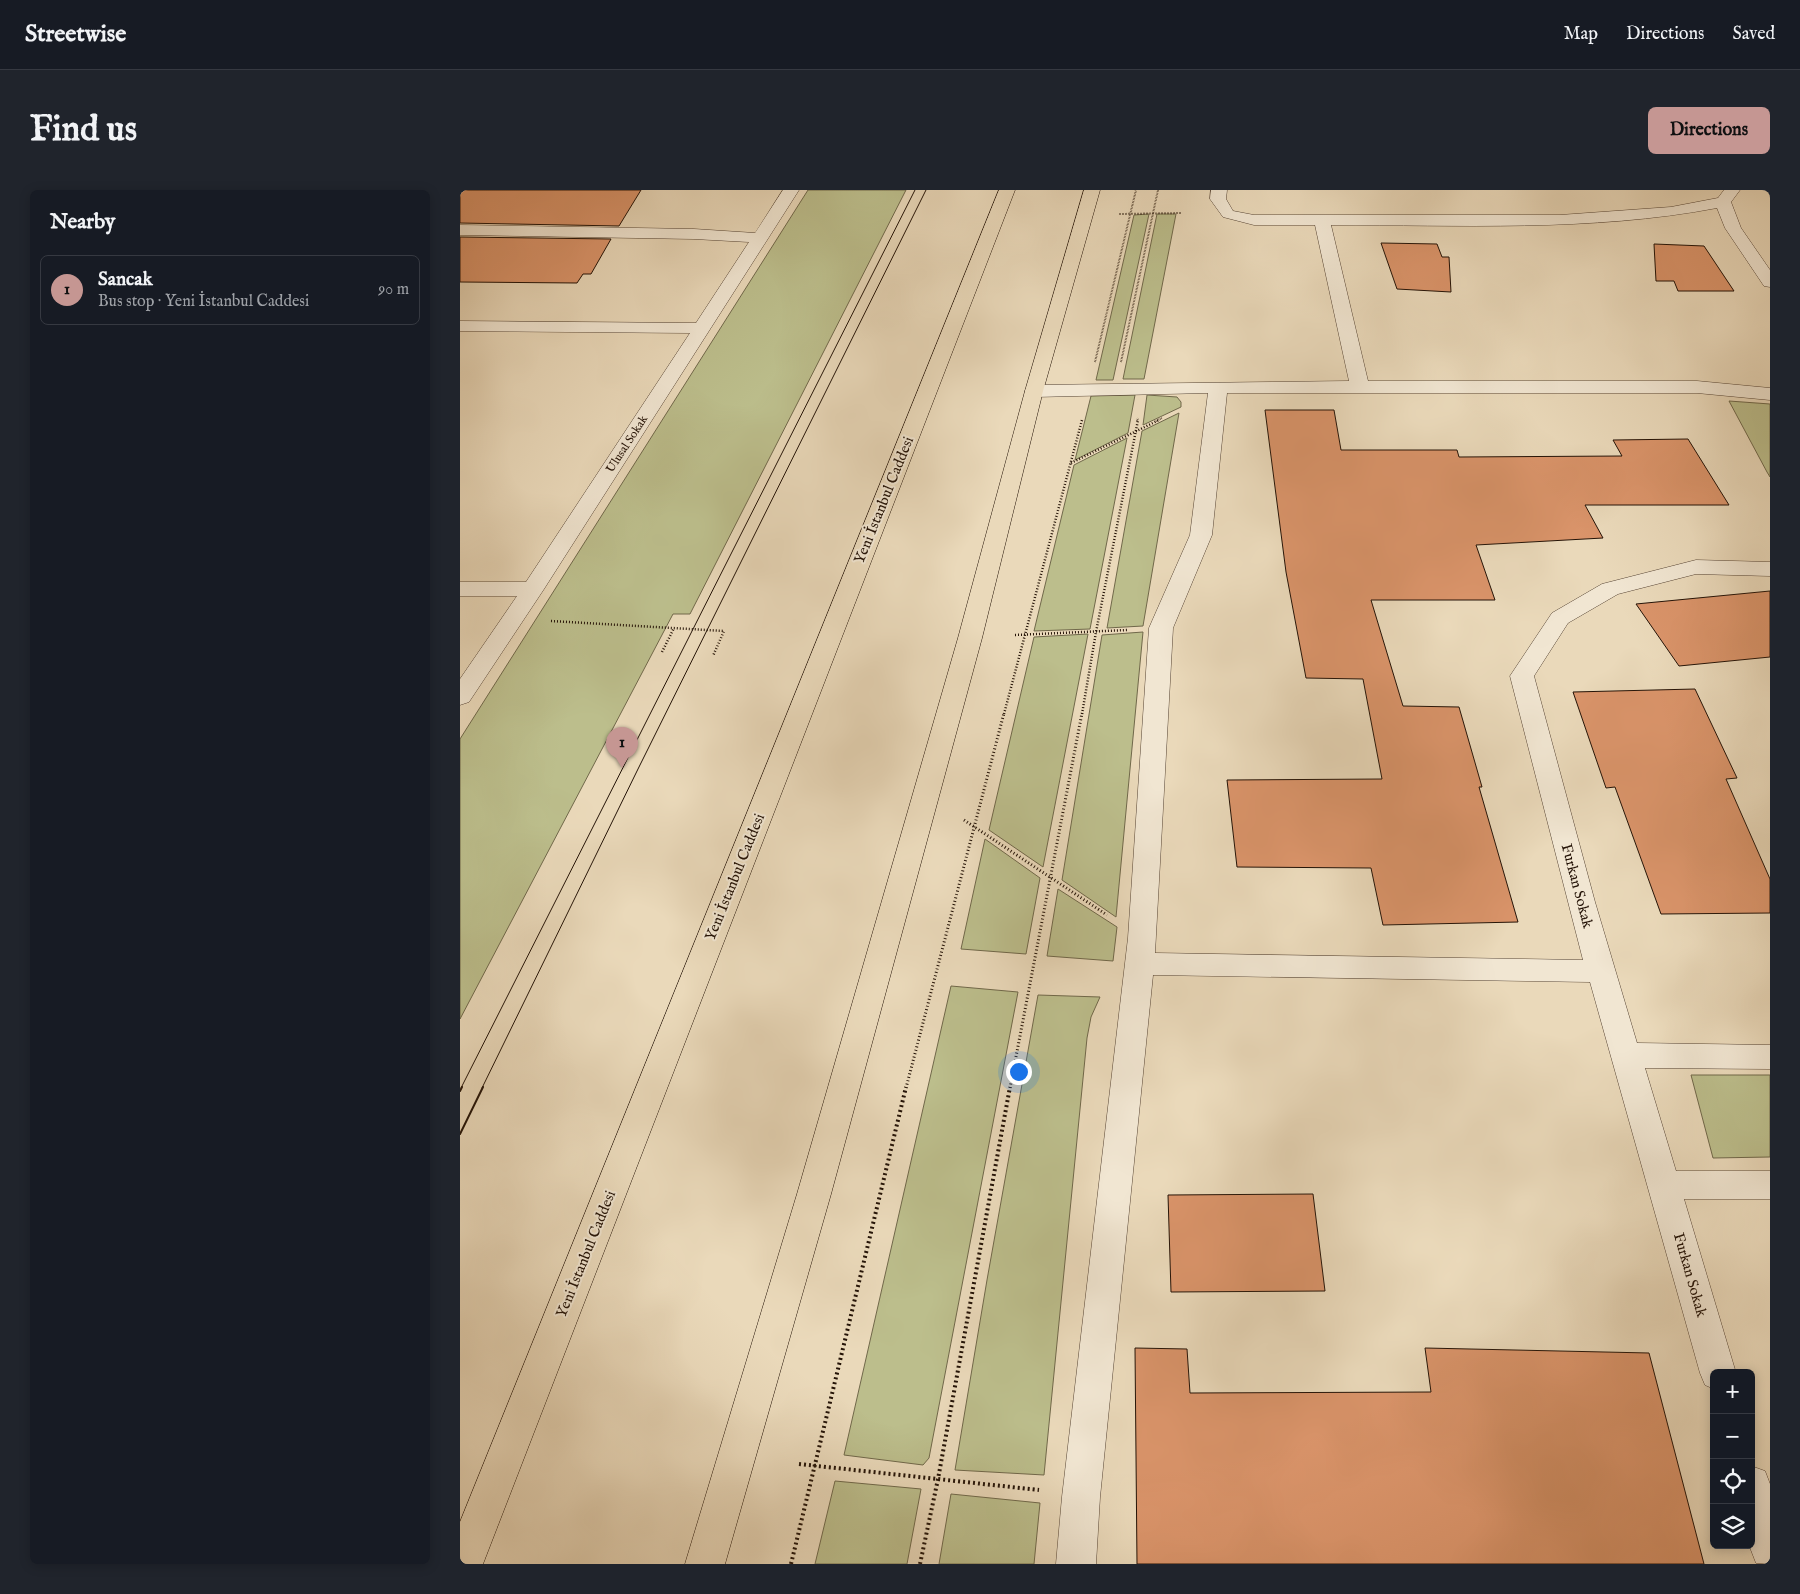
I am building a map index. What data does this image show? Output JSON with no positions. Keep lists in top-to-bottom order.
{
  "streets": {
    "highway": ["Yeni İstanbul Caddesi"],
    "street": ["Ulusal Sokak", "Furkan Sokak"]
  },
  "page": {
    "header": "Streetwise",
    "nav": ["Map", "Directions", "Saved"],
    "buttons": "Directions",
    "title": "Find us",
    "heading": "Nearby",
    "list": [
      {
        "mark": "1",
        "name": "Sancak",
        "note": "Bus stop · Yeni İstanbul Caddesi",
        "value": "90 m"
      }
    ],
    "pins": "1",
    "map_buttons": ["+", "−"]
  }
}
